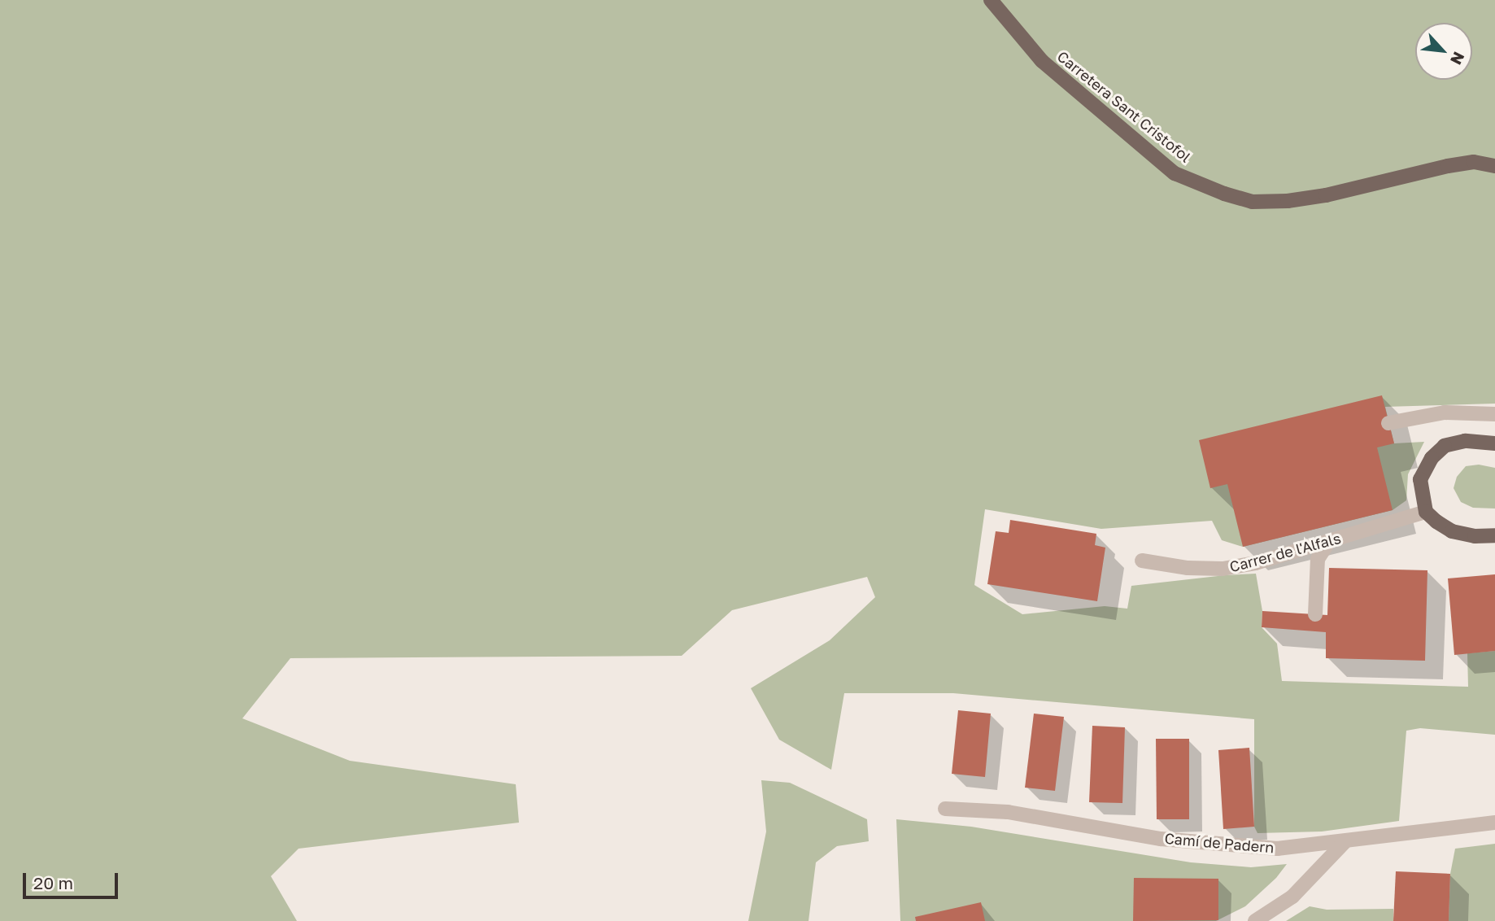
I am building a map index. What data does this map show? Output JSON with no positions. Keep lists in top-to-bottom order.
{
  "streets": {
    "main road": ["Carretera Sant Cristofol"],
    "street": ["Carrer de l'Alfals", "Camí de Padern"]
  },
  "scale_bar": "20 m",
  "north": "bottom right"
}
